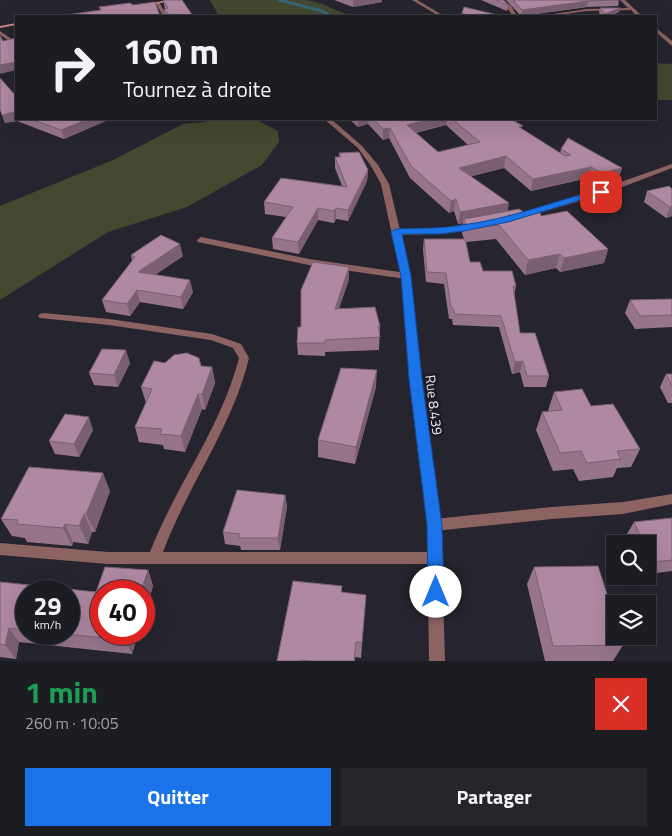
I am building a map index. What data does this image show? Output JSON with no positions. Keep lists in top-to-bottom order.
{
  "streets": {
    "street": ["Rue 8.439"]
  },
  "page": {
    "turn": ["160 m", "Tournez à droite"],
    "speed": "29 km/h",
    "limit": "40",
    "heading": ["1 min", "260 m · 10:05"],
    "buttons": ["Quitter", "Partager"]
  }
}
